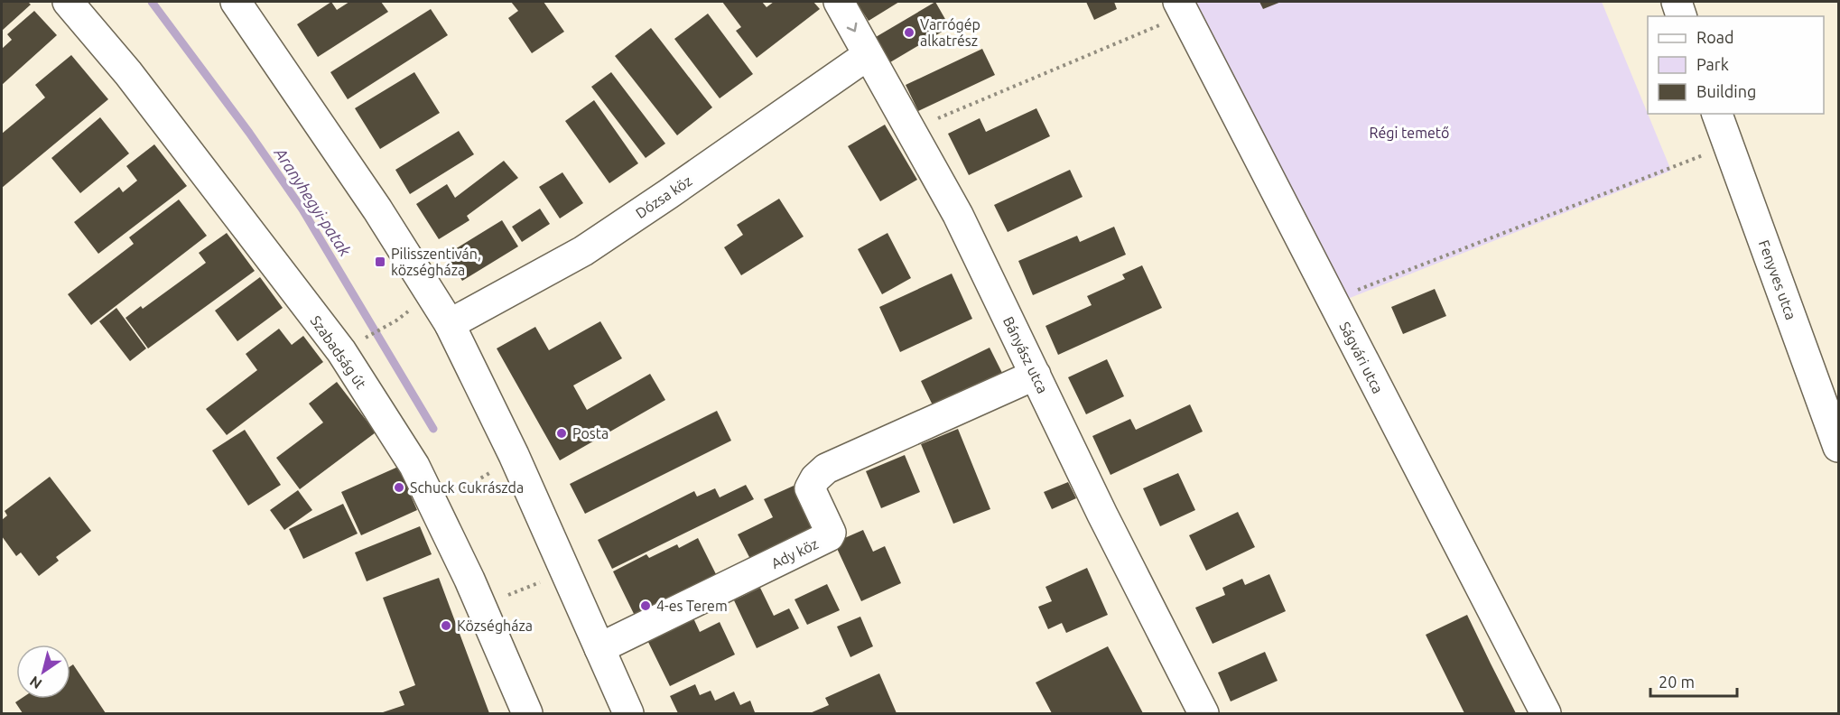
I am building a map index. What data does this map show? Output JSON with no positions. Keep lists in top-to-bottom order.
{
  "streets": {
    "street": [
      "Dózsa köz",
      "Fenyves utca",
      "Szabadság út",
      "Bányász utca",
      "Ságvári utca",
      "Ady köz"
    ]
  },
  "crossings": [
    ["Dózsa köz", "Bányász utca"],
    ["Bányász utca", "Ady köz"]
  ],
  "water": ["Aranyhegyi-patak"],
  "parks": ["Régi temető"],
  "places": {
    "other": [
      "Varrógép alkatrész",
      "Posta",
      "Schuck Cukrászda",
      "4-es Terem",
      "Községháza"
    ],
    "transit": ["Pilisszentiván, községháza"]
  },
  "legend": ["Road", "Park", "Building"],
  "scale_bar": "20 m",
  "north": "bottom left"
}
